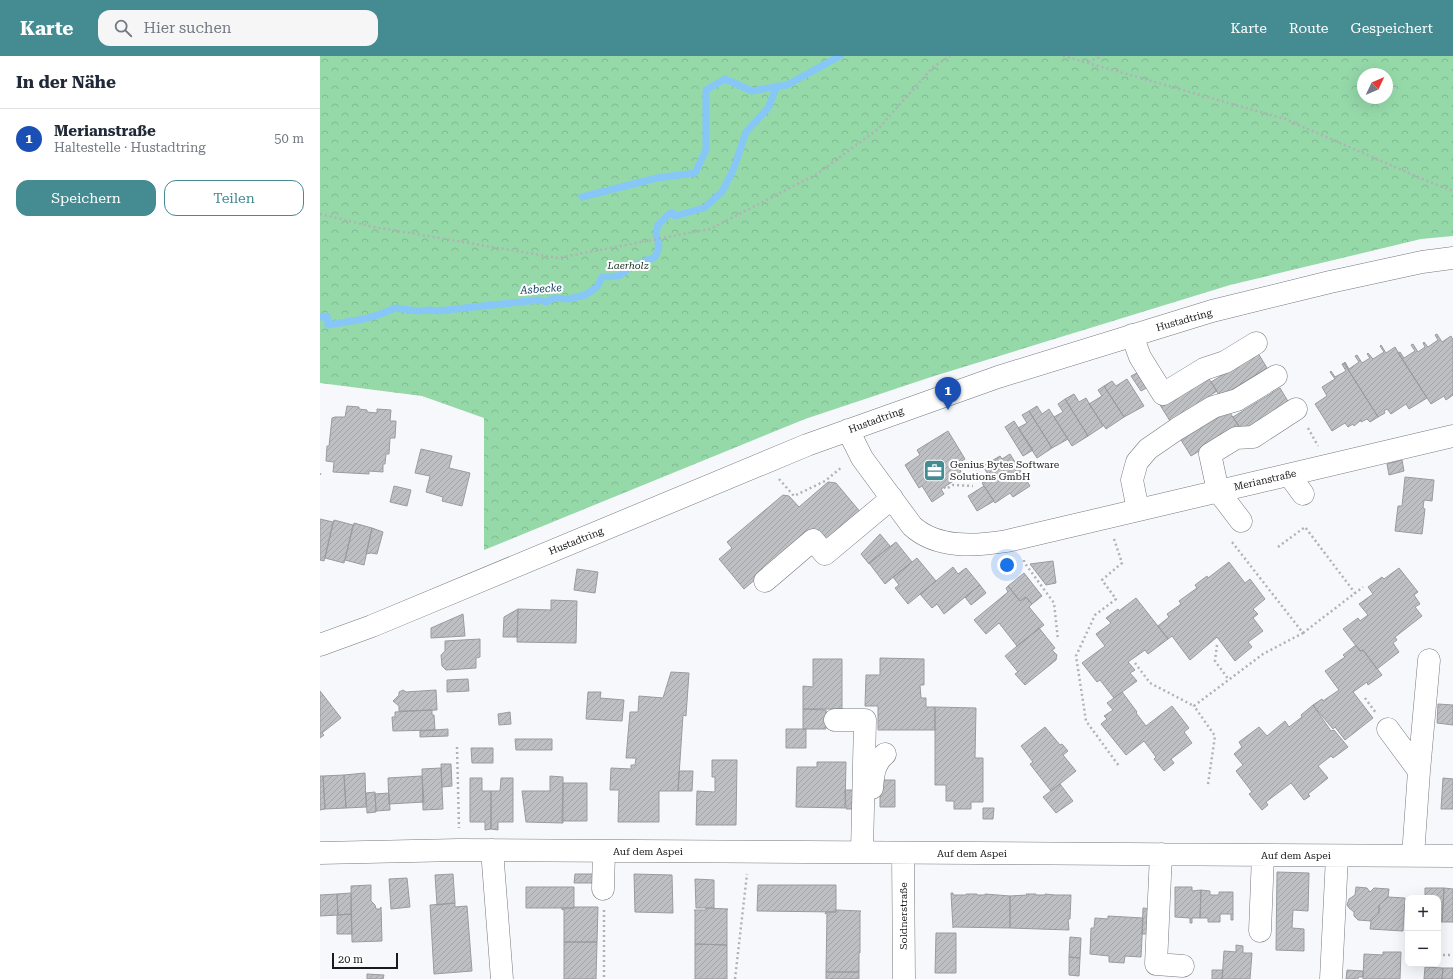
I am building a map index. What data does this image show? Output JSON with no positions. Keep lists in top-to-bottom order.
{
  "streets": {
    "street": [
      "Hustadtring",
      "Merianstraße",
      "Auf dem Aspei",
      "Soldnerstraße"
    ]
  },
  "crossings": [
    ["Hustadtring", "Merianstraße"],
    ["Auf dem Aspei", "Soldnerstraße"]
  ],
  "water": ["Asbecke"],
  "parks": ["Laerholz"],
  "places": {
    "office": ["Genius Bytes Software Solutions GmbH"]
  },
  "scale_bar": "20 m",
  "north": "top right",
  "page": {
    "header": "Karte",
    "search": "Hier suchen",
    "nav": ["Karte", "Route", "Gespeichert"],
    "heading": "In der Nähe",
    "list": [
      {
        "mark": "1",
        "name": "Merianstraße",
        "note": "Haltestelle · Hustadtring",
        "value": "50 m"
      }
    ],
    "buttons": ["Speichern", "Teilen"],
    "pins": "1",
    "map_buttons": ["+", "−"],
    "scale": "20 m"
  }
}
